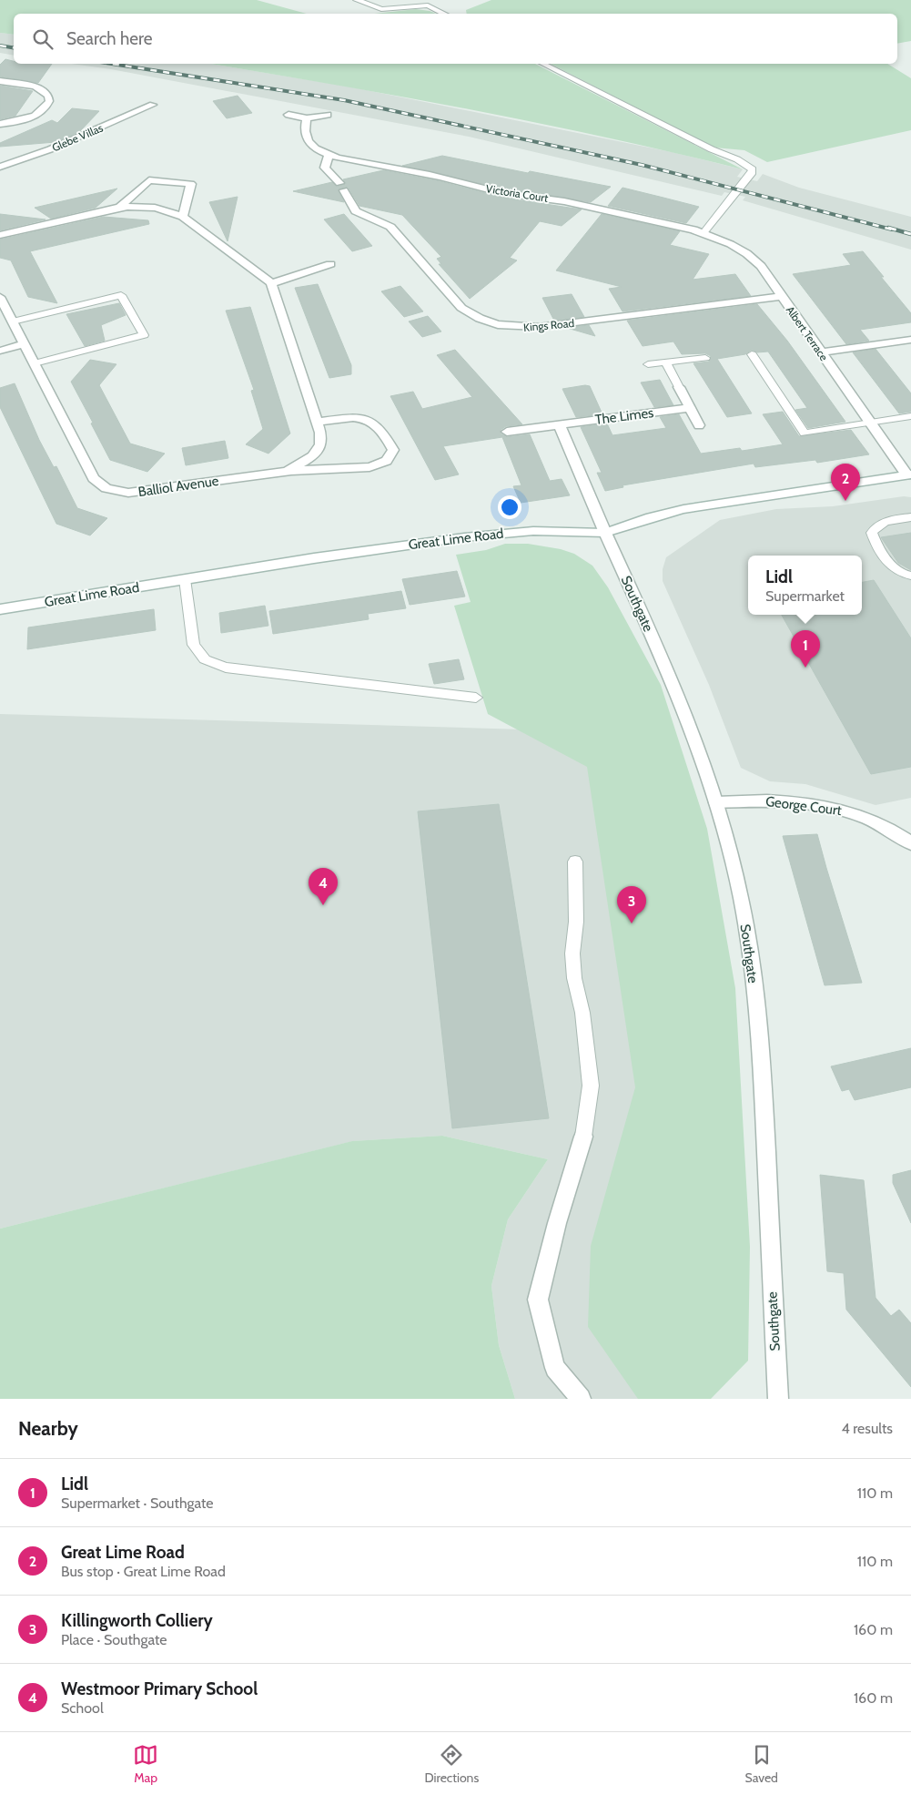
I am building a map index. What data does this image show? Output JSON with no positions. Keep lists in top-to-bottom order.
{
  "streets": {
    "street": [
      "Glebe Villas",
      "Victoria Court",
      "Kings Road",
      "Albert Terrace",
      "The Limes",
      "Balliol Avenue",
      "Great Lime Road",
      "Southgate",
      "George Court"
    ]
  },
  "crossings": [
    ["Victoria Court", "Kings Road"],
    ["Victoria Court", "Albert Terrace"],
    ["Kings Road", "Albert Terrace"],
    ["Albert Terrace", "Great Lime Road"],
    ["Great Lime Road", "Southgate"],
    ["Southgate", "George Court"]
  ],
  "page": {
    "search": "Search here",
    "pins": [
      "2",
      "1",
      "4",
      "3"
    ],
    "popup": ["Lidl", "Supermarket"],
    "heading": ["Nearby", "4 results"],
    "list": [
      {
        "mark": "1",
        "name": "Lidl",
        "note": "Supermarket · Southgate",
        "value": "110 m"
      },
      {
        "mark": "2",
        "name": "Great Lime Road",
        "note": "Bus stop · Great Lime Road",
        "value": "110 m"
      },
      {
        "mark": "3",
        "name": "Killingworth Colliery",
        "note": "Place · Southgate",
        "value": "160 m"
      },
      {
        "mark": "4",
        "name": "Westmoor Primary School",
        "note": "School",
        "value": "160 m"
      }
    ],
    "nav": ["Map", "Directions", "Saved"]
  }
}
